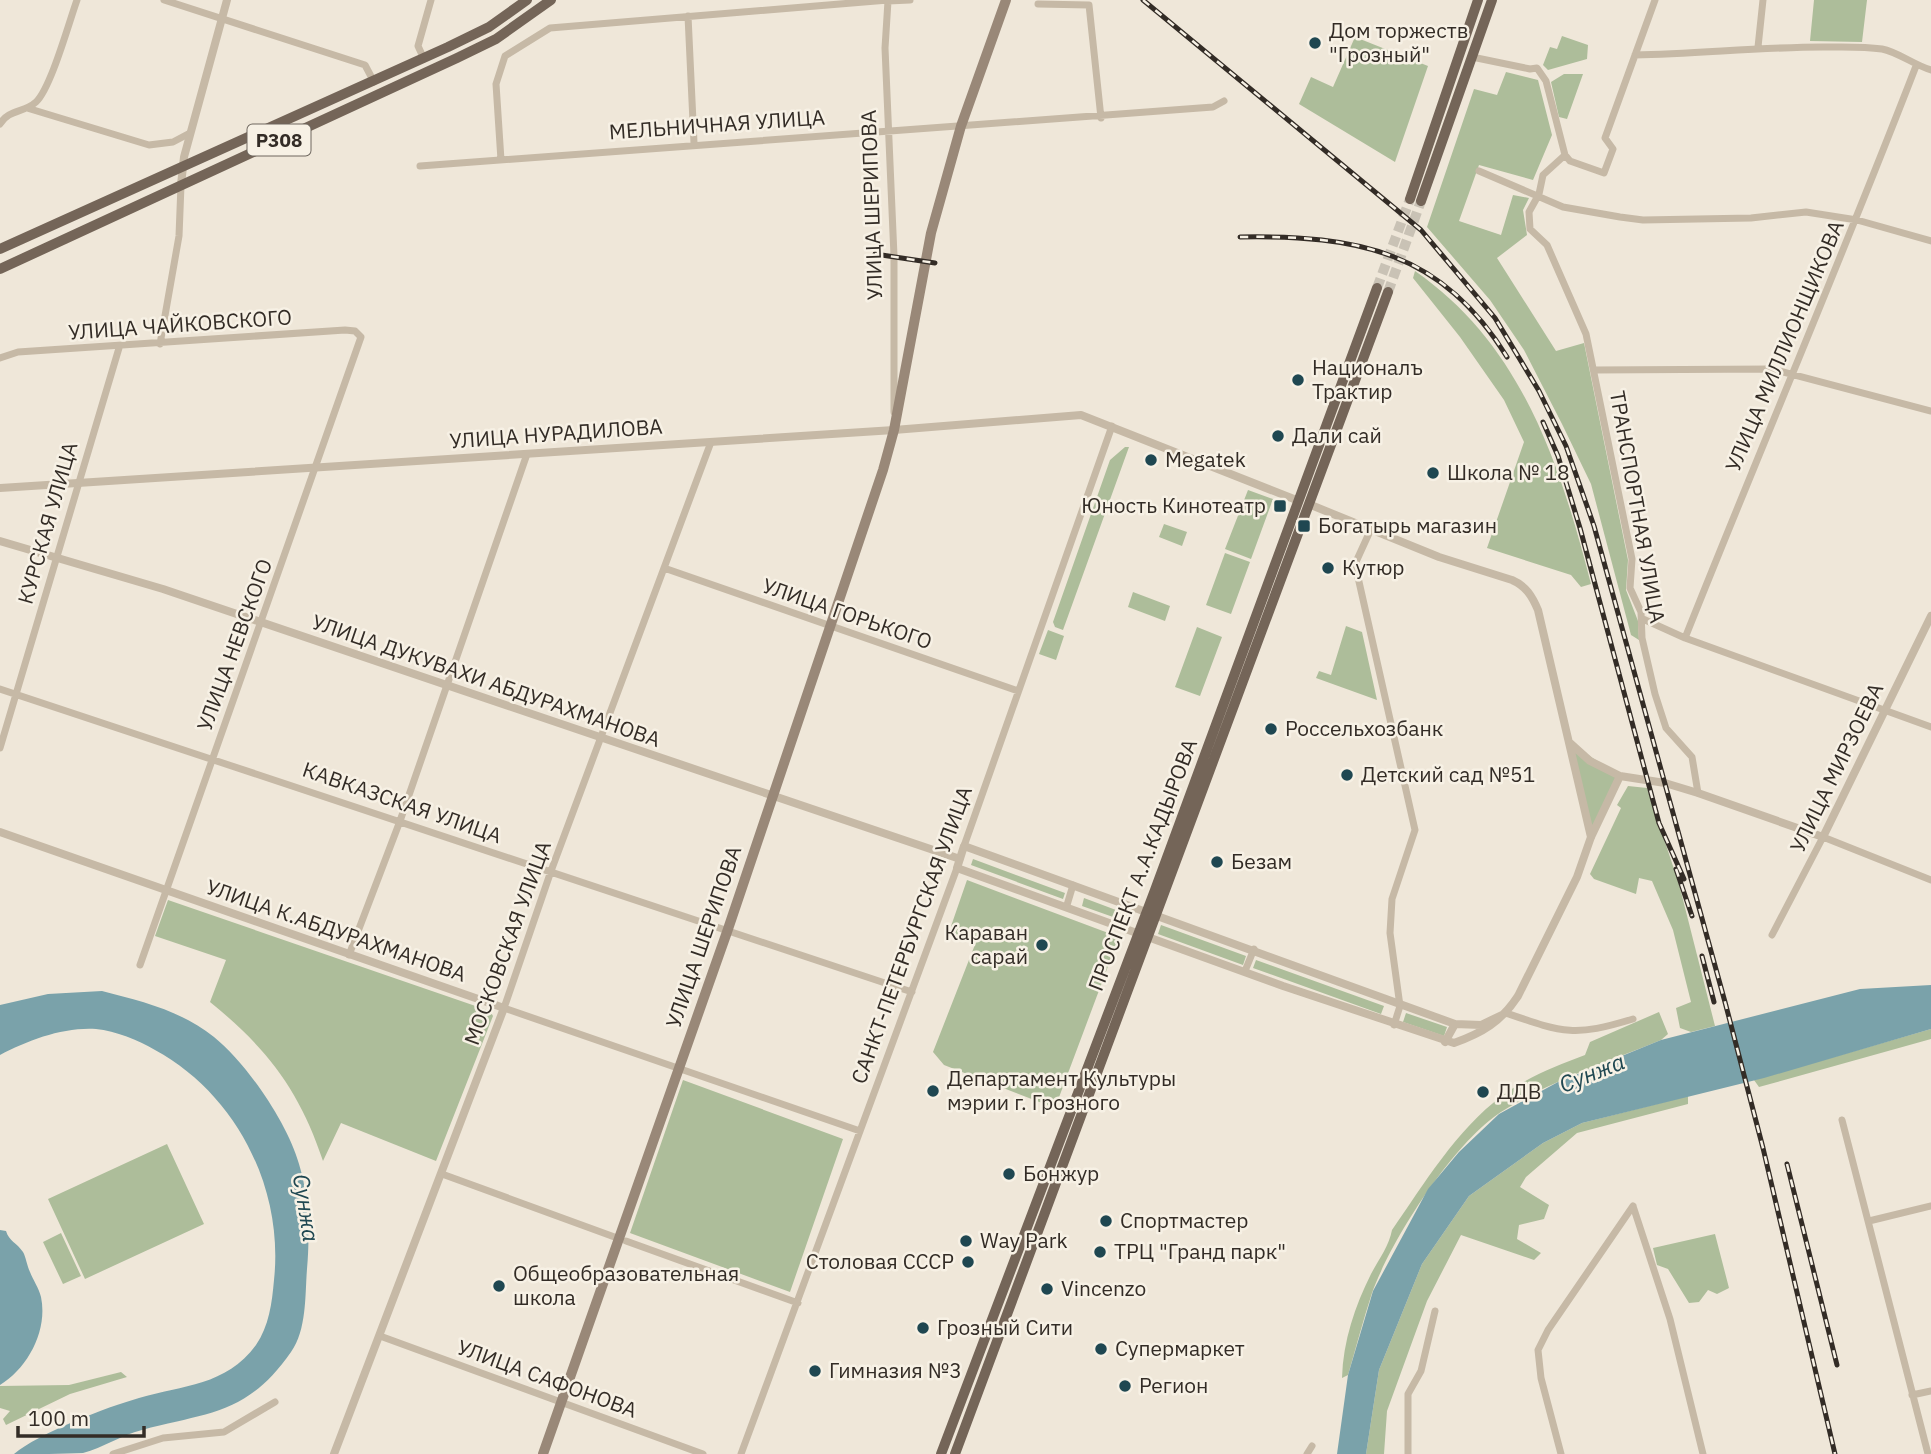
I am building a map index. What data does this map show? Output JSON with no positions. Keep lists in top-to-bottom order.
{
  "streets": {
    "main road": ["P308", "УЛИЦА ШЕРИПОВА", "ПРОСПЕКТ А.А.КАДЫРОВА"],
    "street": [
      "МЕЛЬНИЧНАЯ УЛИЦА",
      "УЛИЦА ЧАЙКОВСКОГО",
      "УЛИЦА МИЛЛИОНЩИКОВА",
      "УЛИЦА НУРАДИЛОВА",
      "ТРАНСПОРТНАЯ УЛИЦА",
      "КУРСКАЯ УЛИЦА",
      "УЛИЦА ГОРЬКОГО",
      "УЛИЦА НЕВСКОГО",
      "УЛИЦА ДУКУВАХИ АБДУРАХМАНОВА",
      "УЛИЦА МИРЗОЕВА",
      "КАВКАЗСКАЯ УЛИЦА",
      "УЛИЦА К.АБДУРАХМАНОВА",
      "САНКТ-ПЕТЕРБУРГСКАЯ УЛИЦА",
      "МОСКОВСКАЯ УЛИЦА",
      "УЛИЦА САФОНОВА"
    ]
  },
  "crossings": [
    ["МЕЛЬНИЧНАЯ УЛИЦА", "УЛИЦА ШЕРИПОВА"],
    ["УЛИЦА ШЕРИПОВА", "УЛИЦА НУРАДИЛОВА"],
    ["УЛИЦА ШЕРИПОВА", "УЛИЦА ГОРЬКОГО"],
    ["УЛИЦА ШЕРИПОВА", "УЛИЦА ДУКУВАХИ АБДУРАХМАНОВА"],
    ["УЛИЦА ШЕРИПОВА", "КАВКАЗСКАЯ УЛИЦА"],
    ["УЛИЦА ШЕРИПОВА", "УЛИЦА К.АБДУРАХМАНОВА"],
    ["УЛИЦА ШЕРИПОВА", "УЛИЦА САФОНОВА"],
    ["УЛИЦА ЧАЙКОВСКОГО", "КУРСКАЯ УЛИЦА"],
    ["УЛИЦА ЧАЙКОВСКОГО", "УЛИЦА НЕВСКОГО"],
    ["УЛИЦА НУРАДИЛОВА", "КУРСКАЯ УЛИЦА"],
    ["УЛИЦА НУРАДИЛОВА", "УЛИЦА НЕВСКОГО"],
    ["УЛИЦА НУРАДИЛОВА", "ПРОСПЕКТ А.А.КАДЫРОВА"],
    ["УЛИЦА НУРАДИЛОВА", "САНКТ-ПЕТЕРБУРГСКАЯ УЛИЦА"],
    ["УЛИЦА НУРАДИЛОВА", "МОСКОВСКАЯ УЛИЦА"],
    ["КУРСКАЯ УЛИЦА", "УЛИЦА ДУКУВАХИ АБДУРАХМАНОВА"],
    ["КУРСКАЯ УЛИЦА", "КАВКАЗСКАЯ УЛИЦА"],
    ["УЛИЦА ГОРЬКОГО", "САНКТ-ПЕТЕРБУРГСКАЯ УЛИЦА"],
    ["УЛИЦА ГОРЬКОГО", "МОСКОВСКАЯ УЛИЦА"],
    ["УЛИЦА НЕВСКОГО", "УЛИЦА ДУКУВАХИ АБДУРАХМАНОВА"],
    ["УЛИЦА НЕВСКОГО", "КАВКАЗСКАЯ УЛИЦА"],
    ["УЛИЦА НЕВСКОГО", "УЛИЦА К.АБДУРАХМАНОВА"],
    ["УЛИЦА ДУКУВАХИ АБДУРАХМАНОВА", "ПРОСПЕКТ А.А.КАДЫРОВА"],
    ["УЛИЦА ДУКУВАХИ АБДУРАХМАНОВА", "САНКТ-ПЕТЕРБУРГСКАЯ УЛИЦА"],
    ["УЛИЦА ДУКУВАХИ АБДУРАХМАНОВА", "МОСКОВСКАЯ УЛИЦА"],
    ["КАВКАЗСКАЯ УЛИЦА", "САНКТ-ПЕТЕРБУРГСКАЯ УЛИЦА"],
    ["КАВКАЗСКАЯ УЛИЦА", "МОСКОВСКАЯ УЛИЦА"],
    ["УЛИЦА К.АБДУРАХМАНОВА", "САНКТ-ПЕТЕРБУРГСКАЯ УЛИЦА"],
    ["УЛИЦА К.АБДУРАХМАНОВА", "МОСКОВСКАЯ УЛИЦА"],
    ["МОСКОВСКАЯ УЛИЦА", "УЛИЦА САФОНОВА"]
  ],
  "water": ["Сунжа"],
  "places": {
    "other": [
      "Дом торжеств \"Грозный\"",
      "Националъ Трактир",
      "Дали сай",
      "Megatek",
      "Школа № 18",
      "Кутюр",
      "Россельхозбанк",
      "Детский сад №51",
      "Безам",
      "Караван сарай",
      "Департамент Культуры мэрии г. Грозного",
      "ДДВ",
      "Бонжур",
      "Спортмастер",
      "Way Park",
      "ТРЦ \"Гранд парк\"",
      "Столовая СССР",
      "Общеобразовательная школа",
      "Vincenzo",
      "Грозный Сити",
      "Супермаркет",
      "Гимназия №3",
      "Регион"
    ],
    "transit": ["Юность Кинотеатр", "Богатырь магазин"]
  },
  "scale_bar": "100 m"
}
